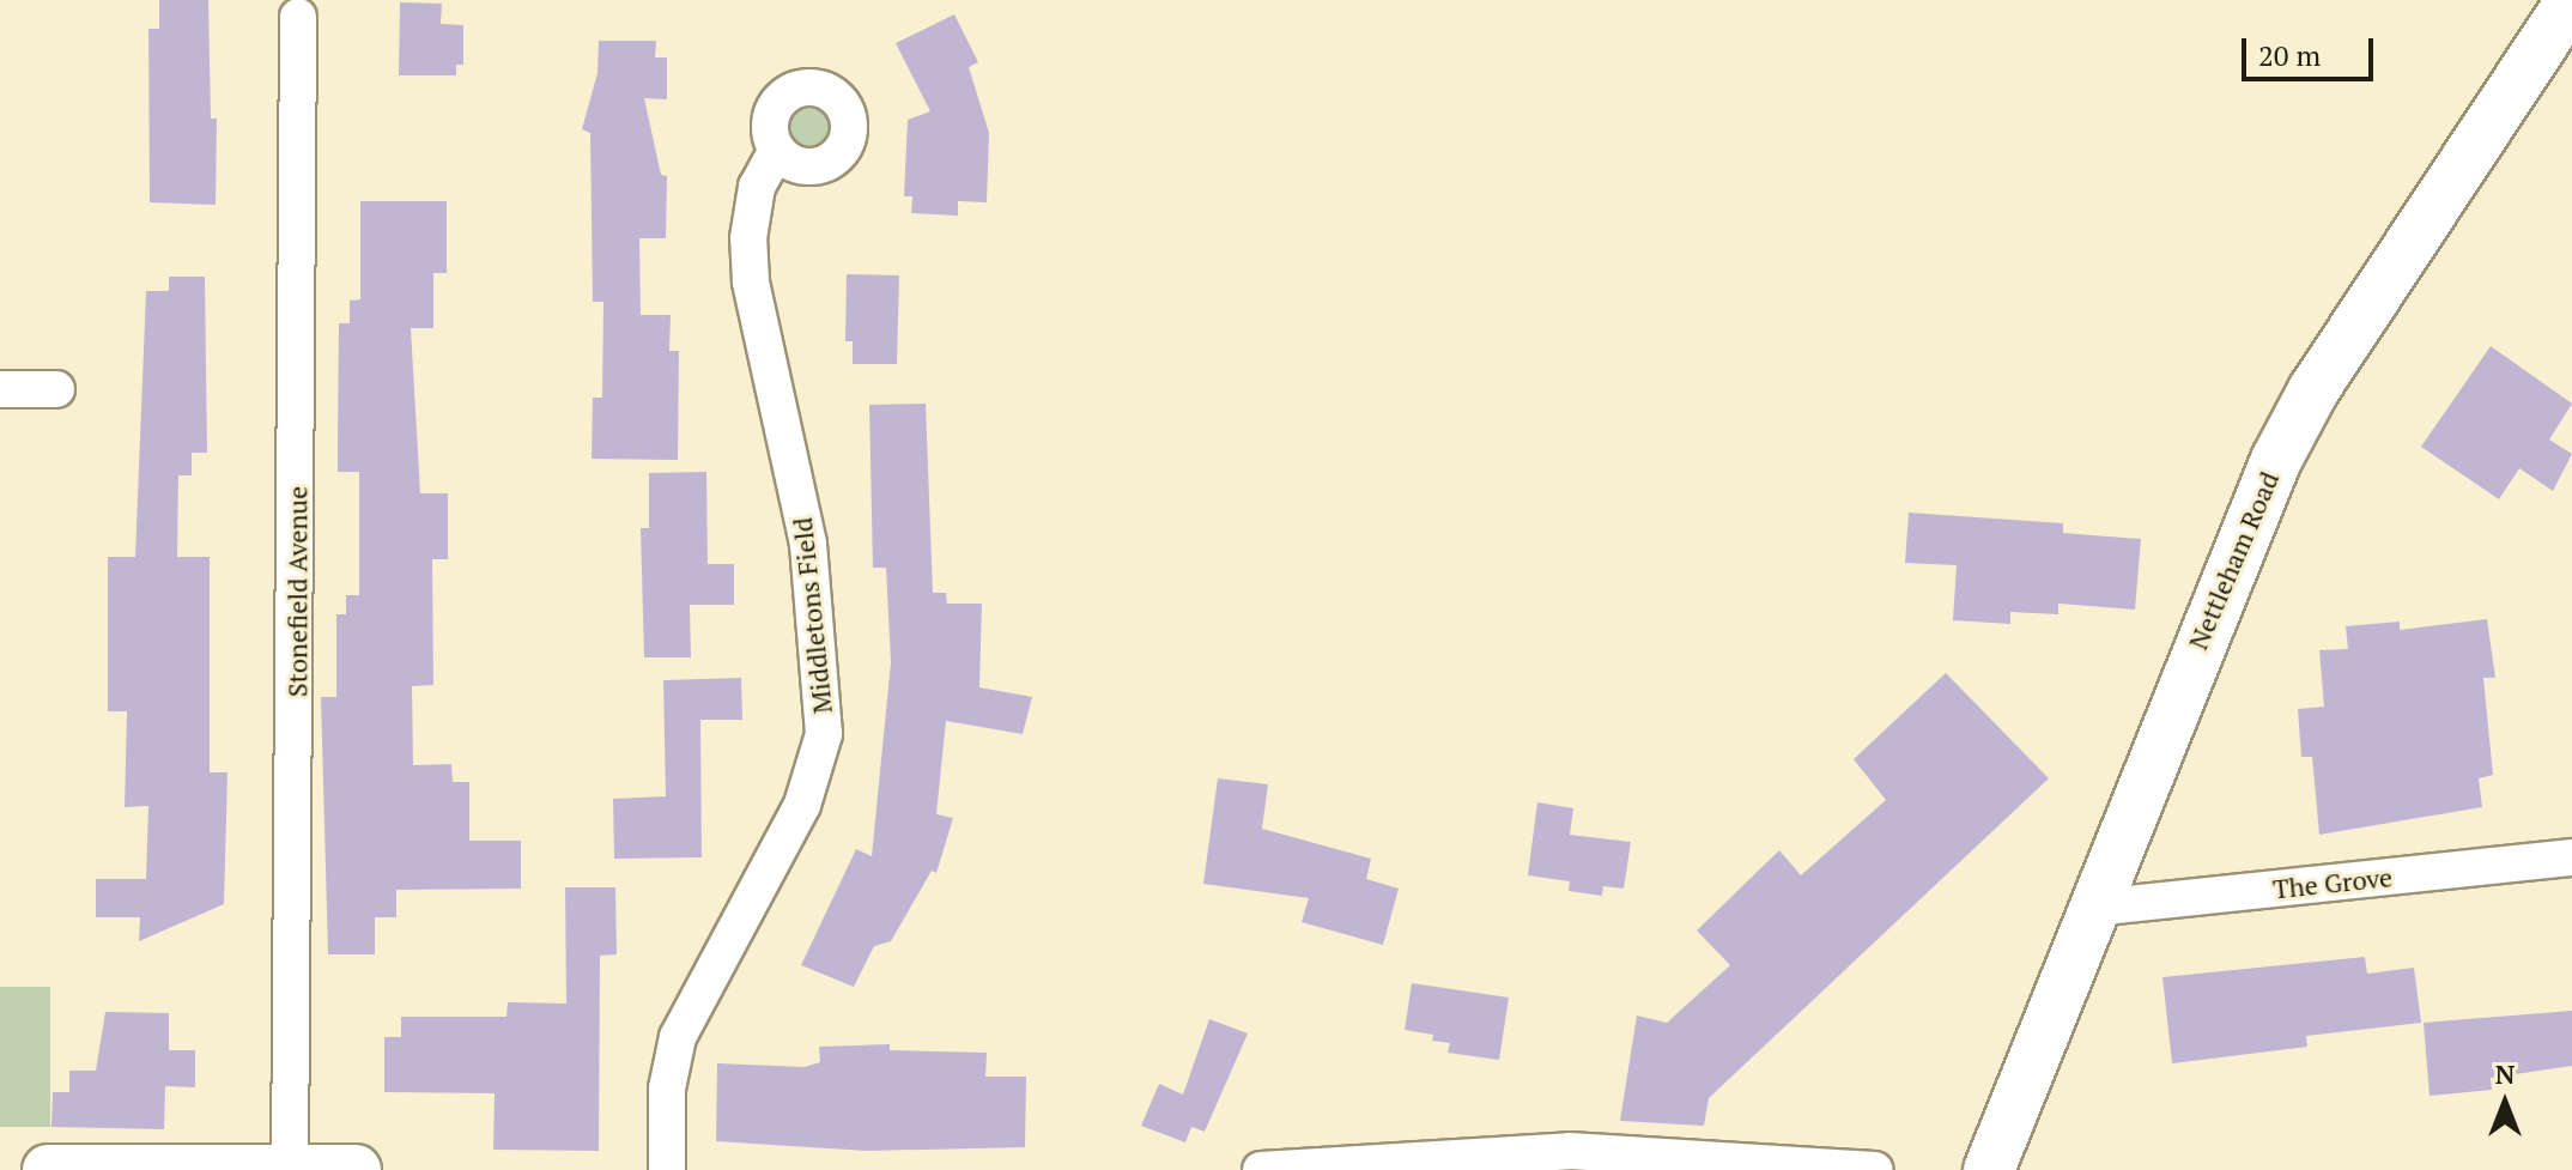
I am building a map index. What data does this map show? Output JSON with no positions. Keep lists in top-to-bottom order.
{
  "streets": {
    "street": [
      "Nettleham Road",
      "Stonefield Avenue",
      "Middletons Field",
      "The Grove"
    ]
  },
  "crossings": [
    ["Nettleham Road", "The Grove"]
  ],
  "scale_bar": "20 m",
  "north": "top"
}
